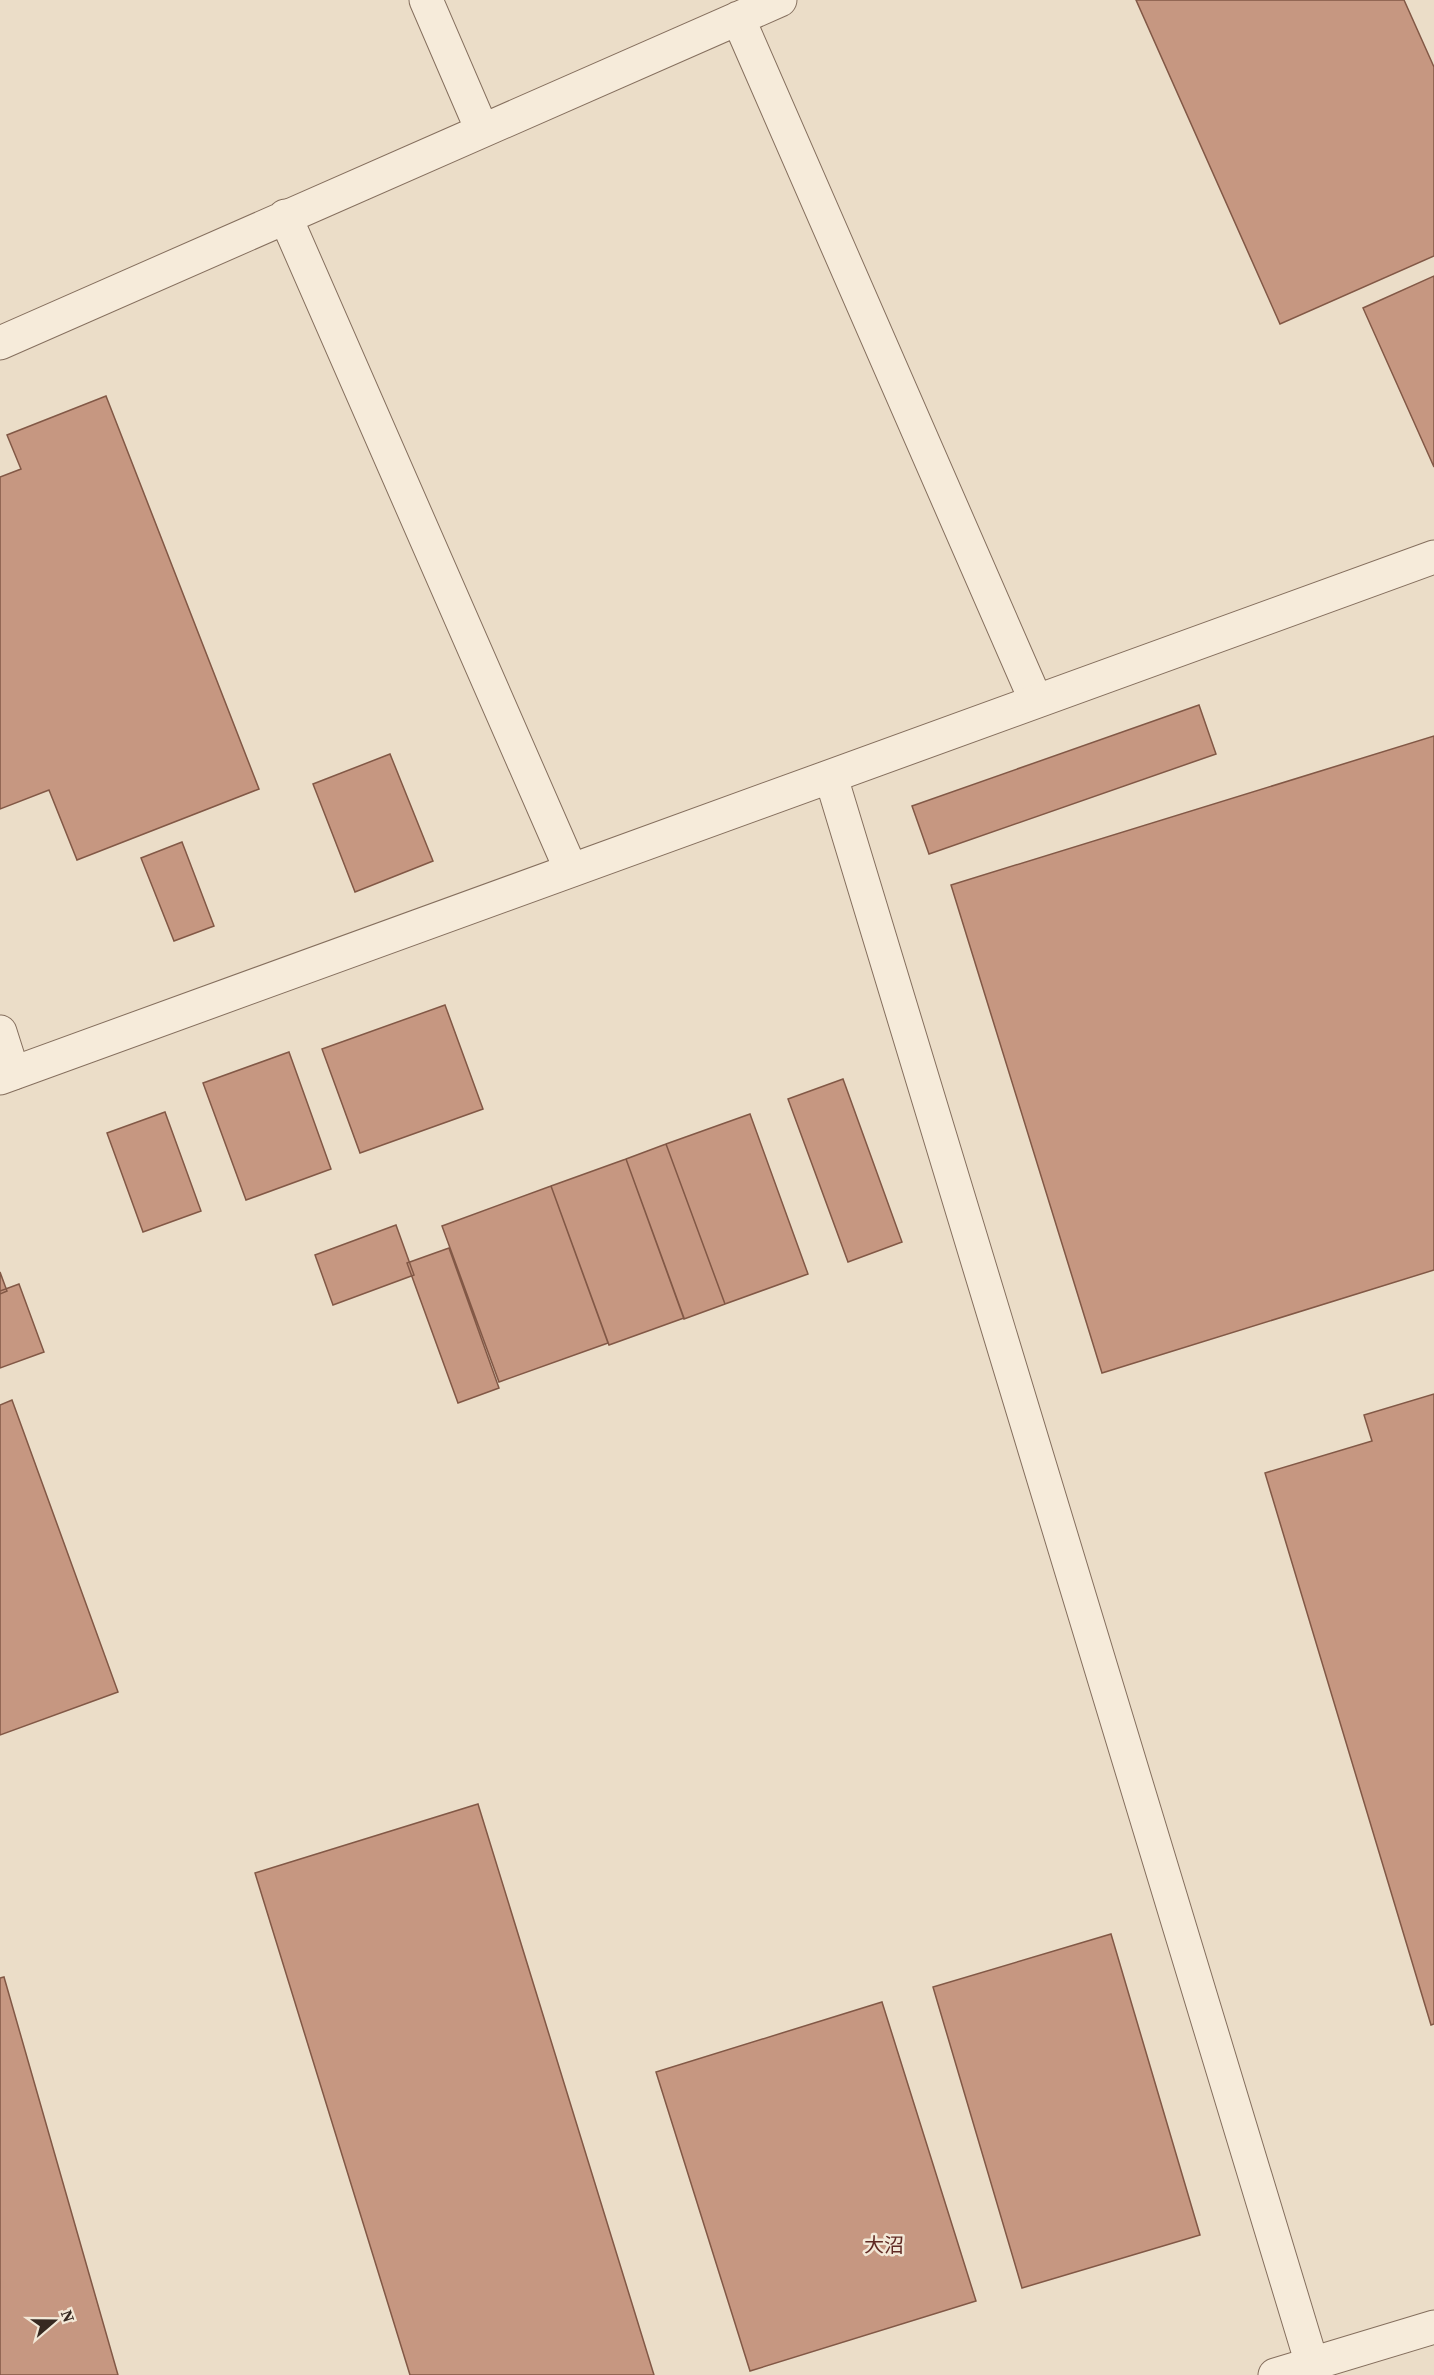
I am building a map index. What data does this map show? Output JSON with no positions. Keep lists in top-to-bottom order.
{
  "districts": ["大沼"],
  "north": "right"
}
